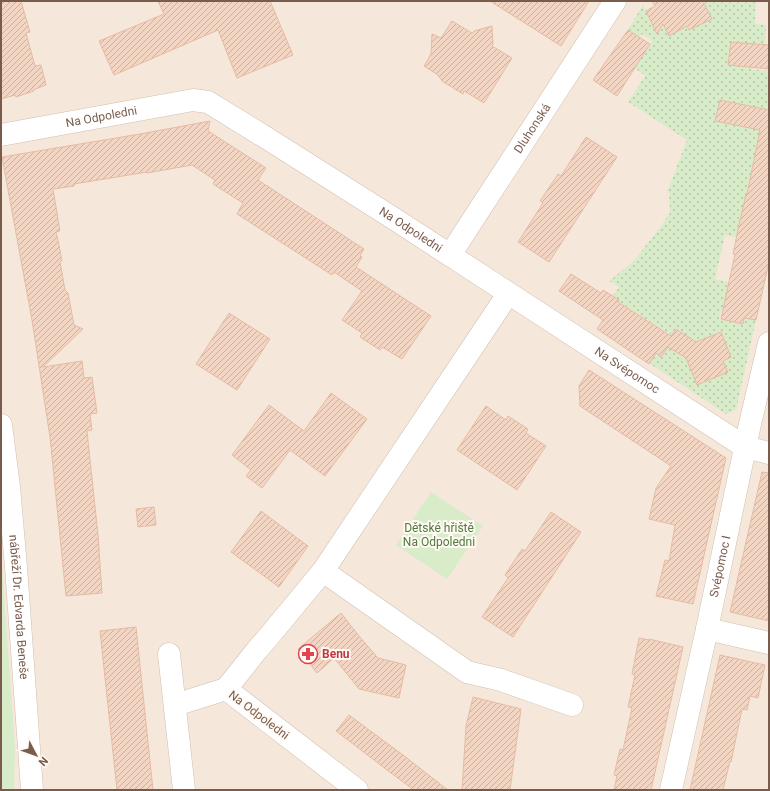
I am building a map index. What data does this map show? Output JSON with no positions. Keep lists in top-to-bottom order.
{
  "streets": {
    "street": [
      "Na Odpoledni",
      "Dluhonská",
      "Na Svépomoc",
      "Svépomoc I",
      "nábřeží Dr. Edvarda Beneše"
    ]
  },
  "crossings": [
    ["Na Odpoledni", "Dluhonská"],
    ["Na Odpoledni", "Na Svépomoc"],
    ["Na Svépomoc", "Svépomoc I"]
  ],
  "parks": ["Dětské hřiště Na Odpoledni"],
  "places": {
    "pharmacy": ["Benu"]
  },
  "north": "bottom right"
}
